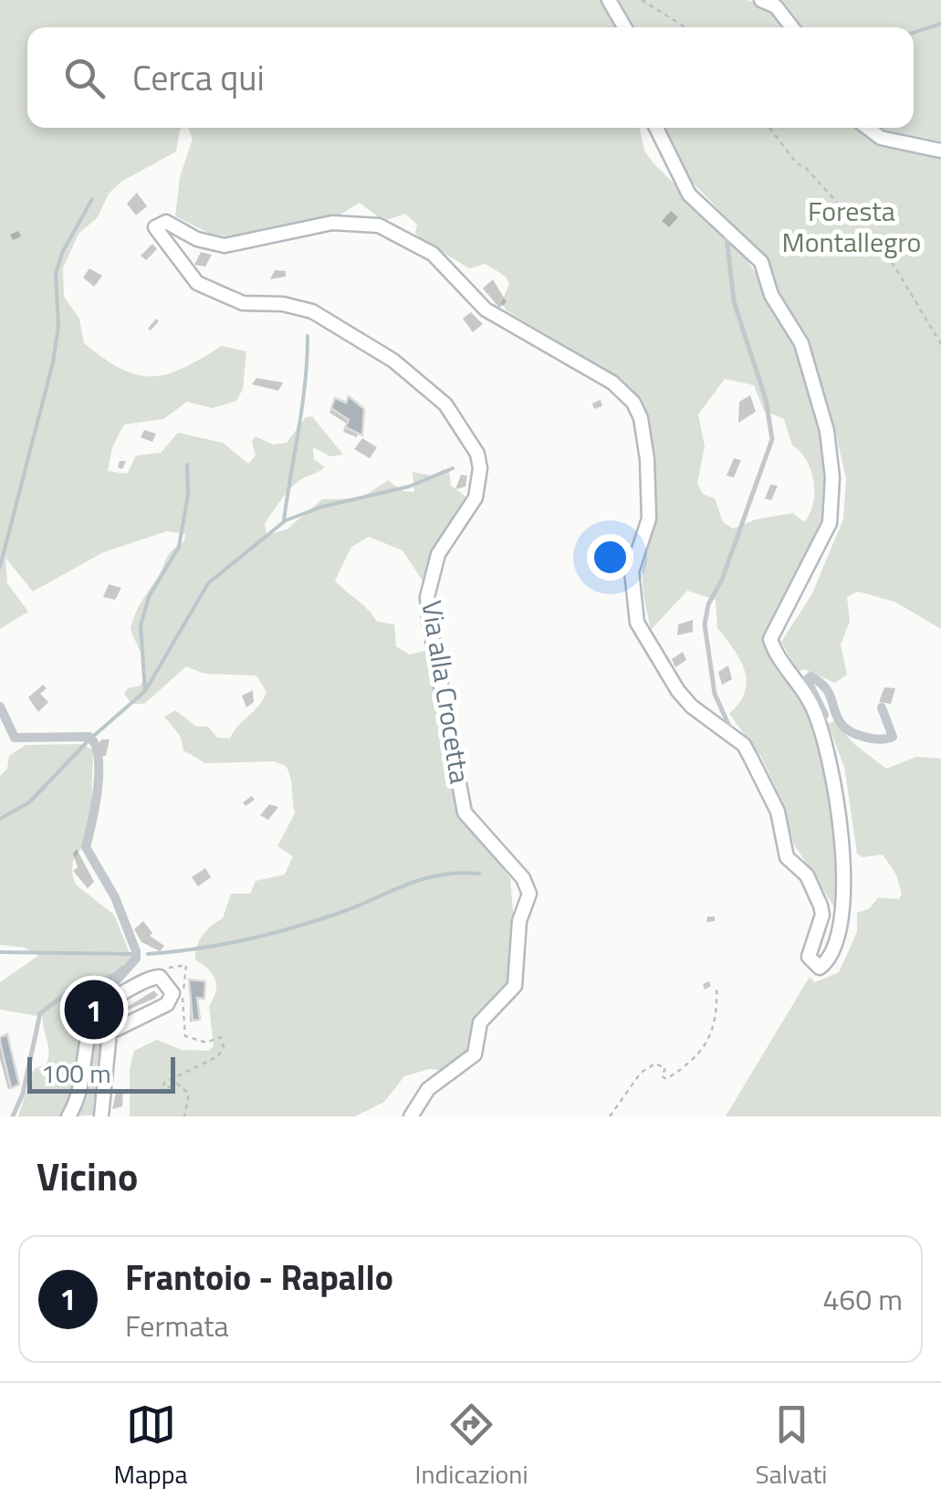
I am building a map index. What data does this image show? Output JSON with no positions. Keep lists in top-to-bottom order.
{
  "streets": {
    "street": ["Via alla Crocetta"]
  },
  "parks": ["Foresta Montallegro"],
  "scale_bar": "100 m",
  "page": {
    "search": "Cerca qui",
    "pins": "1",
    "scale": "100 m",
    "heading": "Vicino",
    "list": [
      {
        "mark": "1",
        "name": "Frantoio - Rapallo",
        "note": "Fermata",
        "value": "460 m"
      }
    ],
    "nav": ["Mappa", "Indicazioni", "Salvati"]
  }
}
